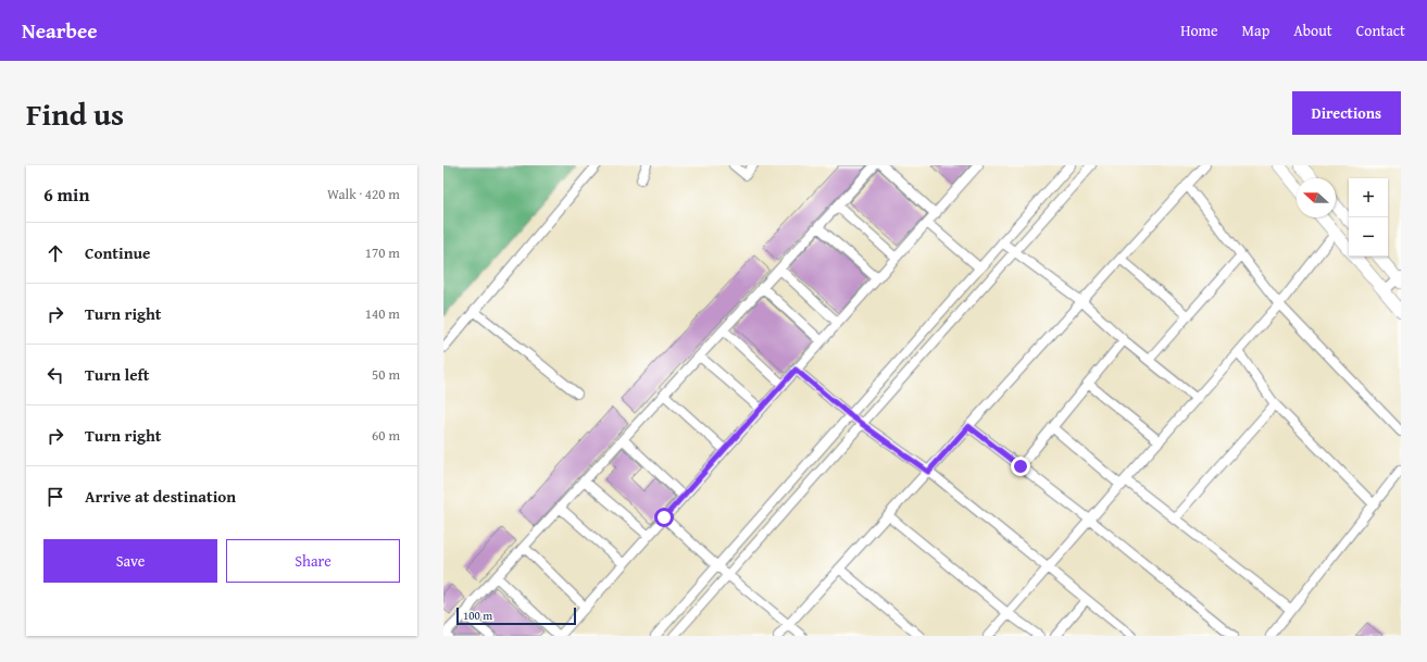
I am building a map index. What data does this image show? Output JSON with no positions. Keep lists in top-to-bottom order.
{
  "scale_bar": "100 m",
  "north": "left",
  "page": {
    "header": "Nearbee",
    "nav": [
      "Home",
      "Map",
      "About",
      "Contact"
    ],
    "title": "Find us",
    "buttons": [
      "Directions",
      ["Save", "Share"]
    ],
    "heading": ["6 min", "Walk · 420 m"],
    "map_buttons": ["+", "−"],
    "list": [
      ["Continue", "170 m"],
      ["Turn right", "140 m"],
      ["Turn left", "50 m"],
      ["Turn right", "60 m"],
      "Arrive at destination"
    ],
    "scale": "100 m"
  }
}
